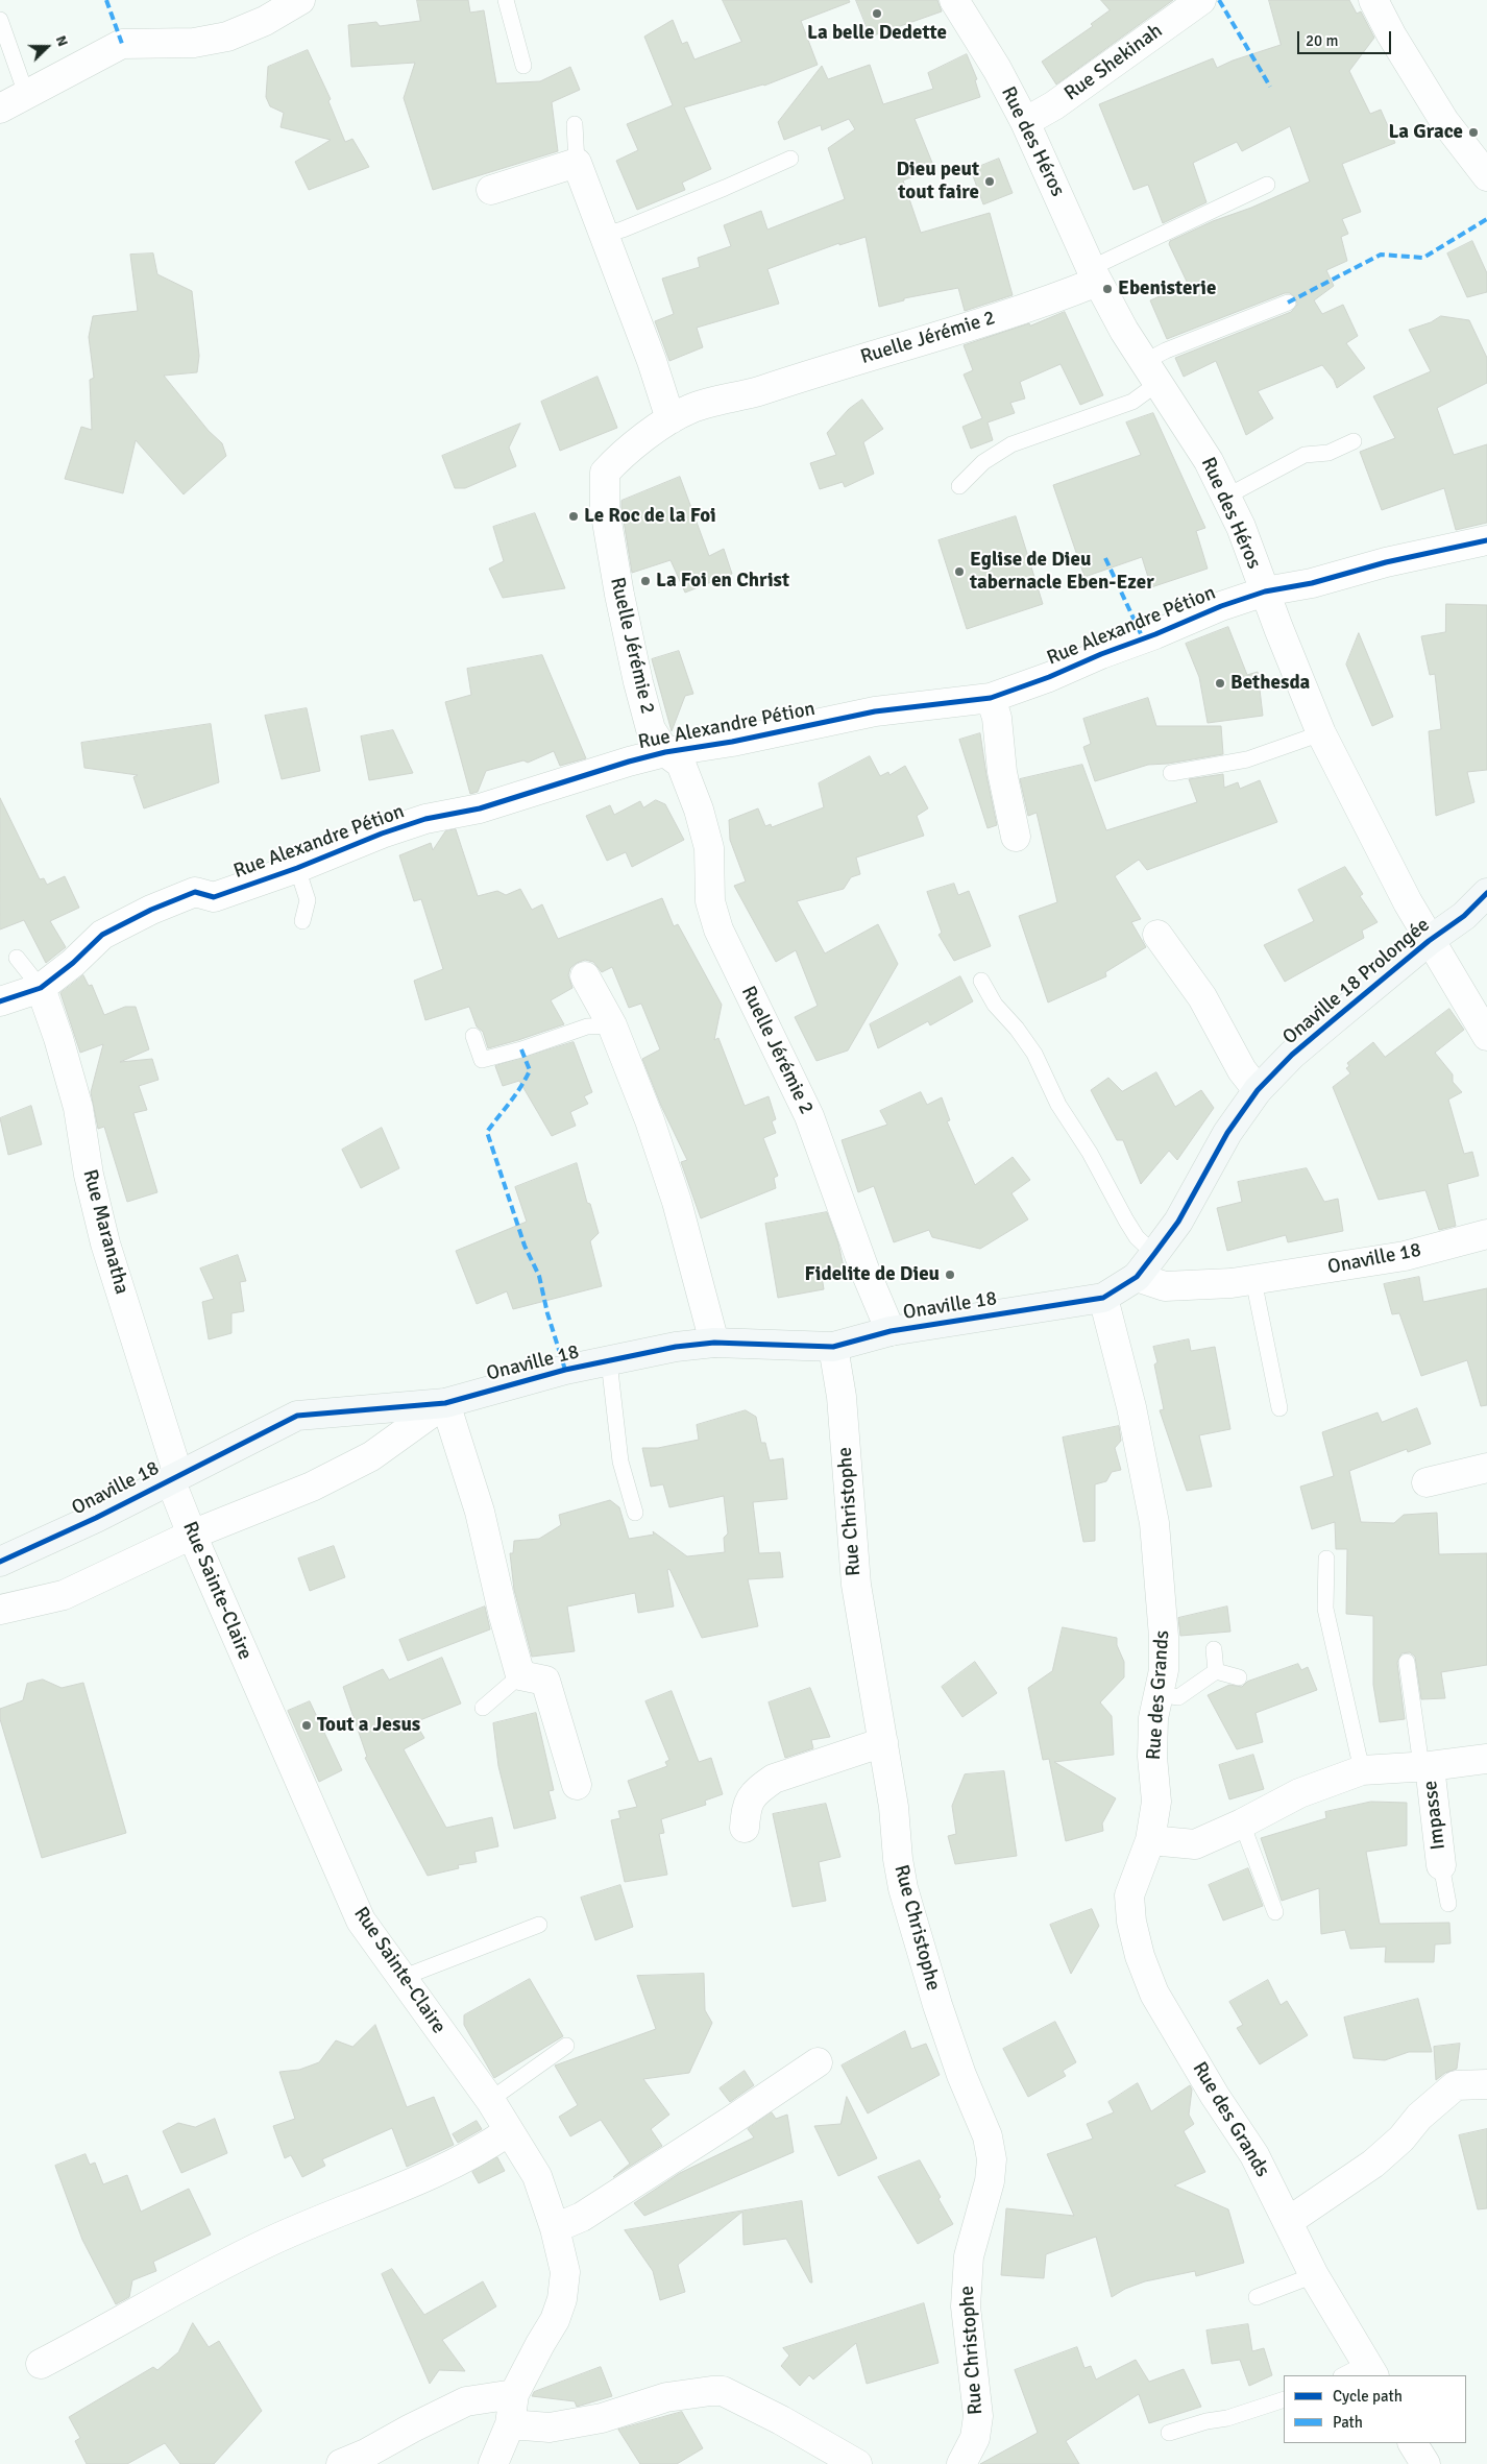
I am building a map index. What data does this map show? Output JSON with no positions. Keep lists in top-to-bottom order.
{
  "streets": {
    "street": [
      "Rue Shekinah",
      "Rue des Héros",
      "Ruelle Jérémie 2",
      "Rue Alexandre Pétion",
      "Onaville 18 Prolongée",
      "Rue Maranatha",
      "Onaville 18",
      "Rue Christophe",
      "Rue Sainte-Claire",
      "Rue des Grands",
      "Impasse"
    ]
  },
  "crossings": [
    ["Rue Shekinah", "Rue des Héros"],
    ["Rue des Héros", "Ruelle Jérémie 2"],
    ["Rue des Héros", "Rue Alexandre Pétion"],
    ["Rue des Héros", "Onaville 18 Prolongée"],
    ["Ruelle Jérémie 2", "Rue Alexandre Pétion"],
    ["Ruelle Jérémie 2", "Onaville 18"],
    ["Rue Alexandre Pétion", "Rue Maranatha"],
    ["Onaville 18 Prolongée", "Onaville 18"],
    ["Onaville 18 Prolongée", "Rue des Grands"],
    ["Rue Maranatha", "Onaville 18"],
    ["Rue Maranatha", "Rue Sainte-Claire"],
    ["Onaville 18", "Rue Christophe"],
    ["Onaville 18", "Rue Sainte-Claire"],
    ["Onaville 18", "Rue des Grands"]
  ],
  "places": [
    "La belle Dedette",
    "La Grace",
    "Dieu peut tout faire",
    "Ebenisterie",
    "Le Roc de la Foi",
    "Eglise de Dieu tabernacle Eben-Ezer",
    "La Foi en Christ",
    "Bethesda",
    "Fidelite de Dieu",
    "Tout a Jesus"
  ],
  "legend": ["Cycle path", "Path"],
  "scale_bar": "20 m",
  "north": "right"
}
